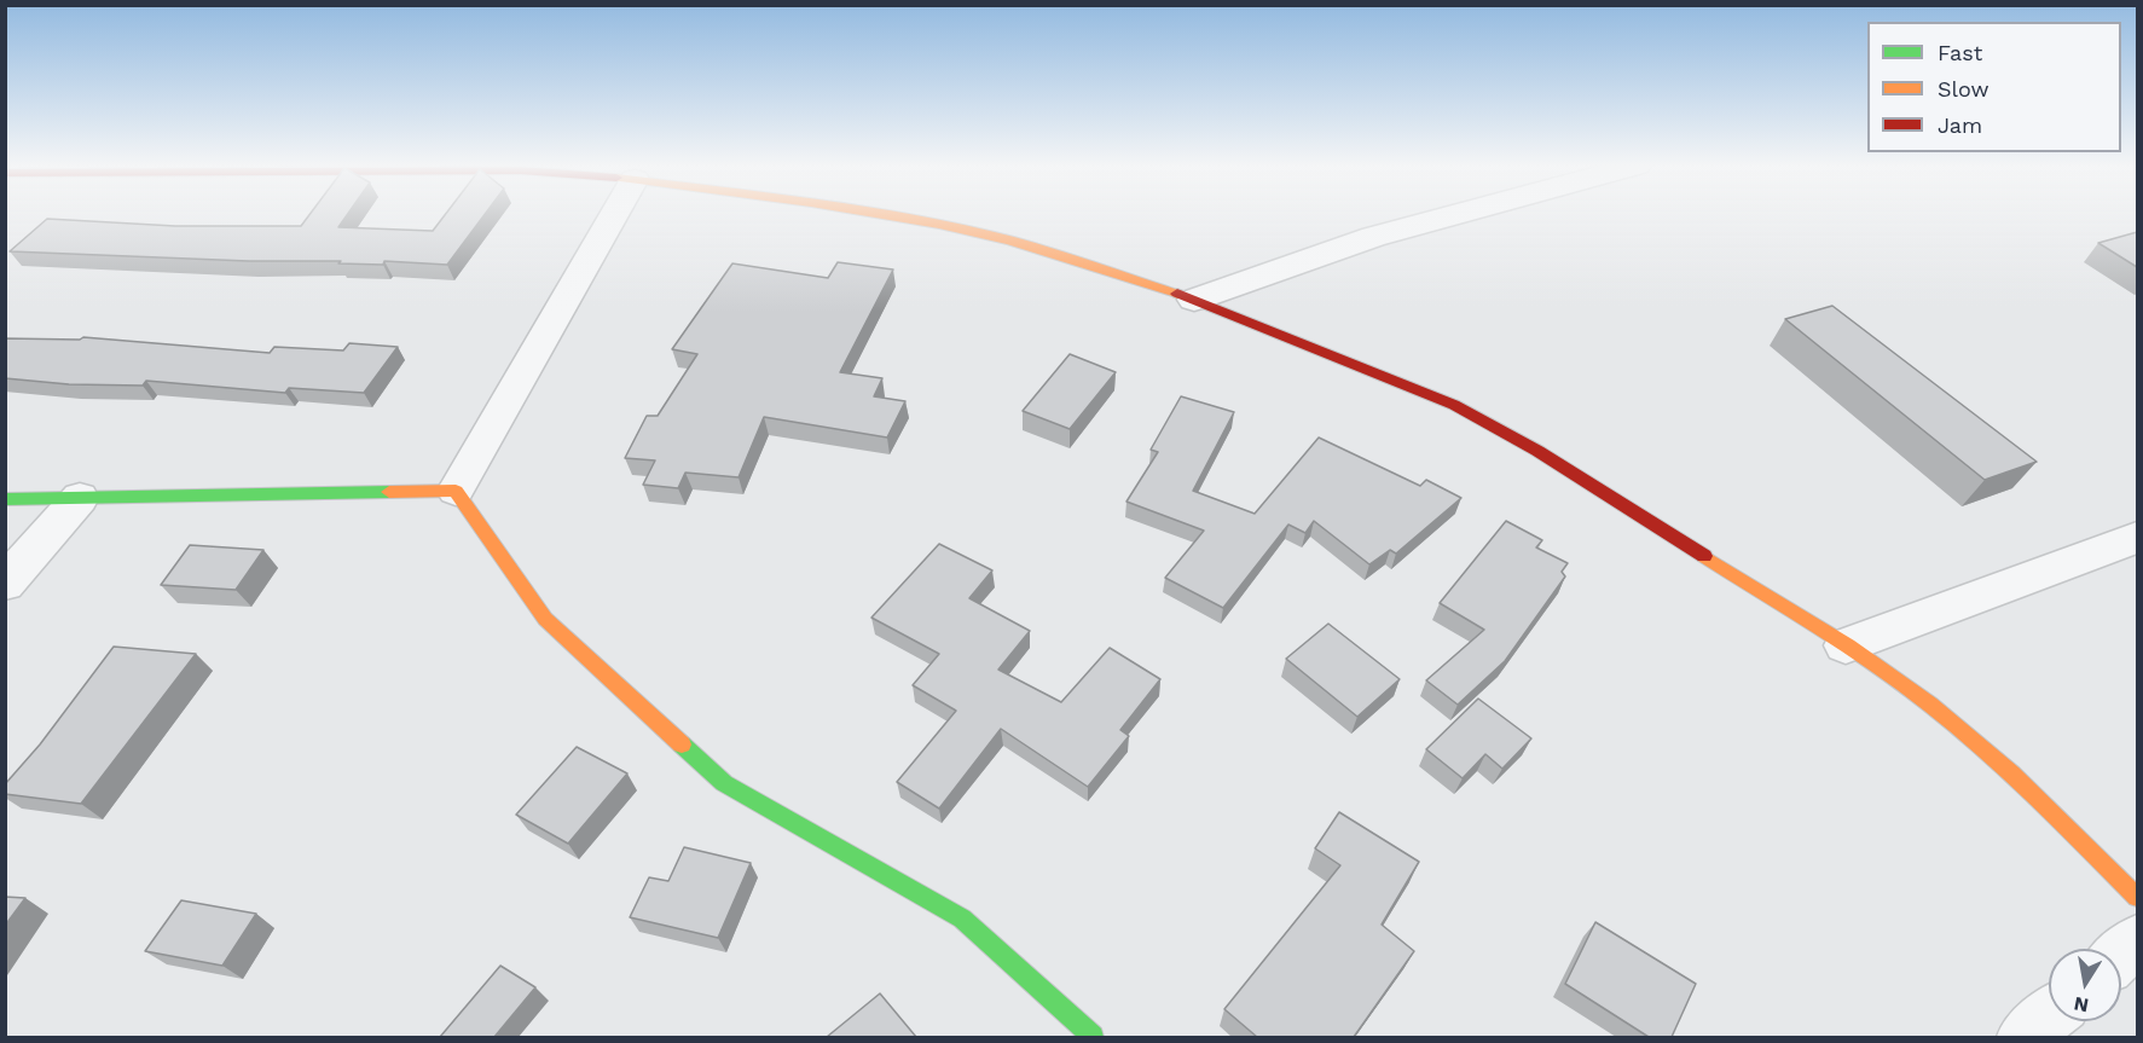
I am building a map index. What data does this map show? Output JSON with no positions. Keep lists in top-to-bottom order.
{
  "legend": ["Fast", "Slow", "Jam"],
  "north": "bottom"
}
